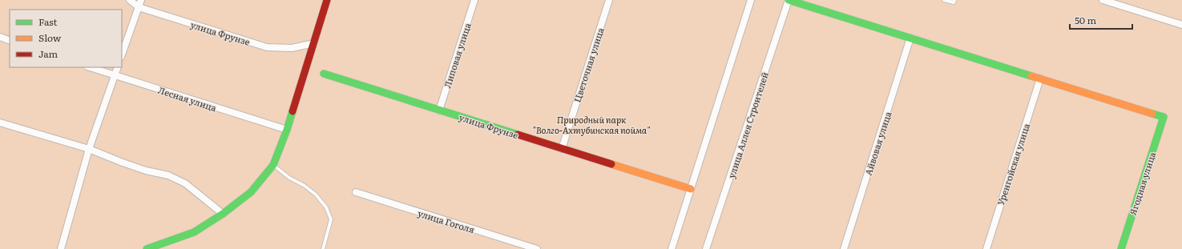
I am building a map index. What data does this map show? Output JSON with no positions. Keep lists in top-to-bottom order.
{
  "streets": {
    "street": [
      "улица Фрунзе",
      "Липовая улица",
      "Цветочная улица",
      "Лесная улица",
      "улица Аллея Строителей",
      "Айвовая улица",
      "Уренгойская улица",
      "Ягодная улица",
      "улица Гоголя"
    ]
  },
  "crossings": [
    ["улица Фрунзе", "Липовая улица"],
    ["улица Фрунзе", "Цветочная улица"],
    ["Уренгойская улица", "Ягодная улица"]
  ],
  "parks": ["Природный парк \"Волго-Ахтубинская пойма\""],
  "legend": ["Fast", "Slow", "Jam"],
  "scale_bar": "50 m"
}
